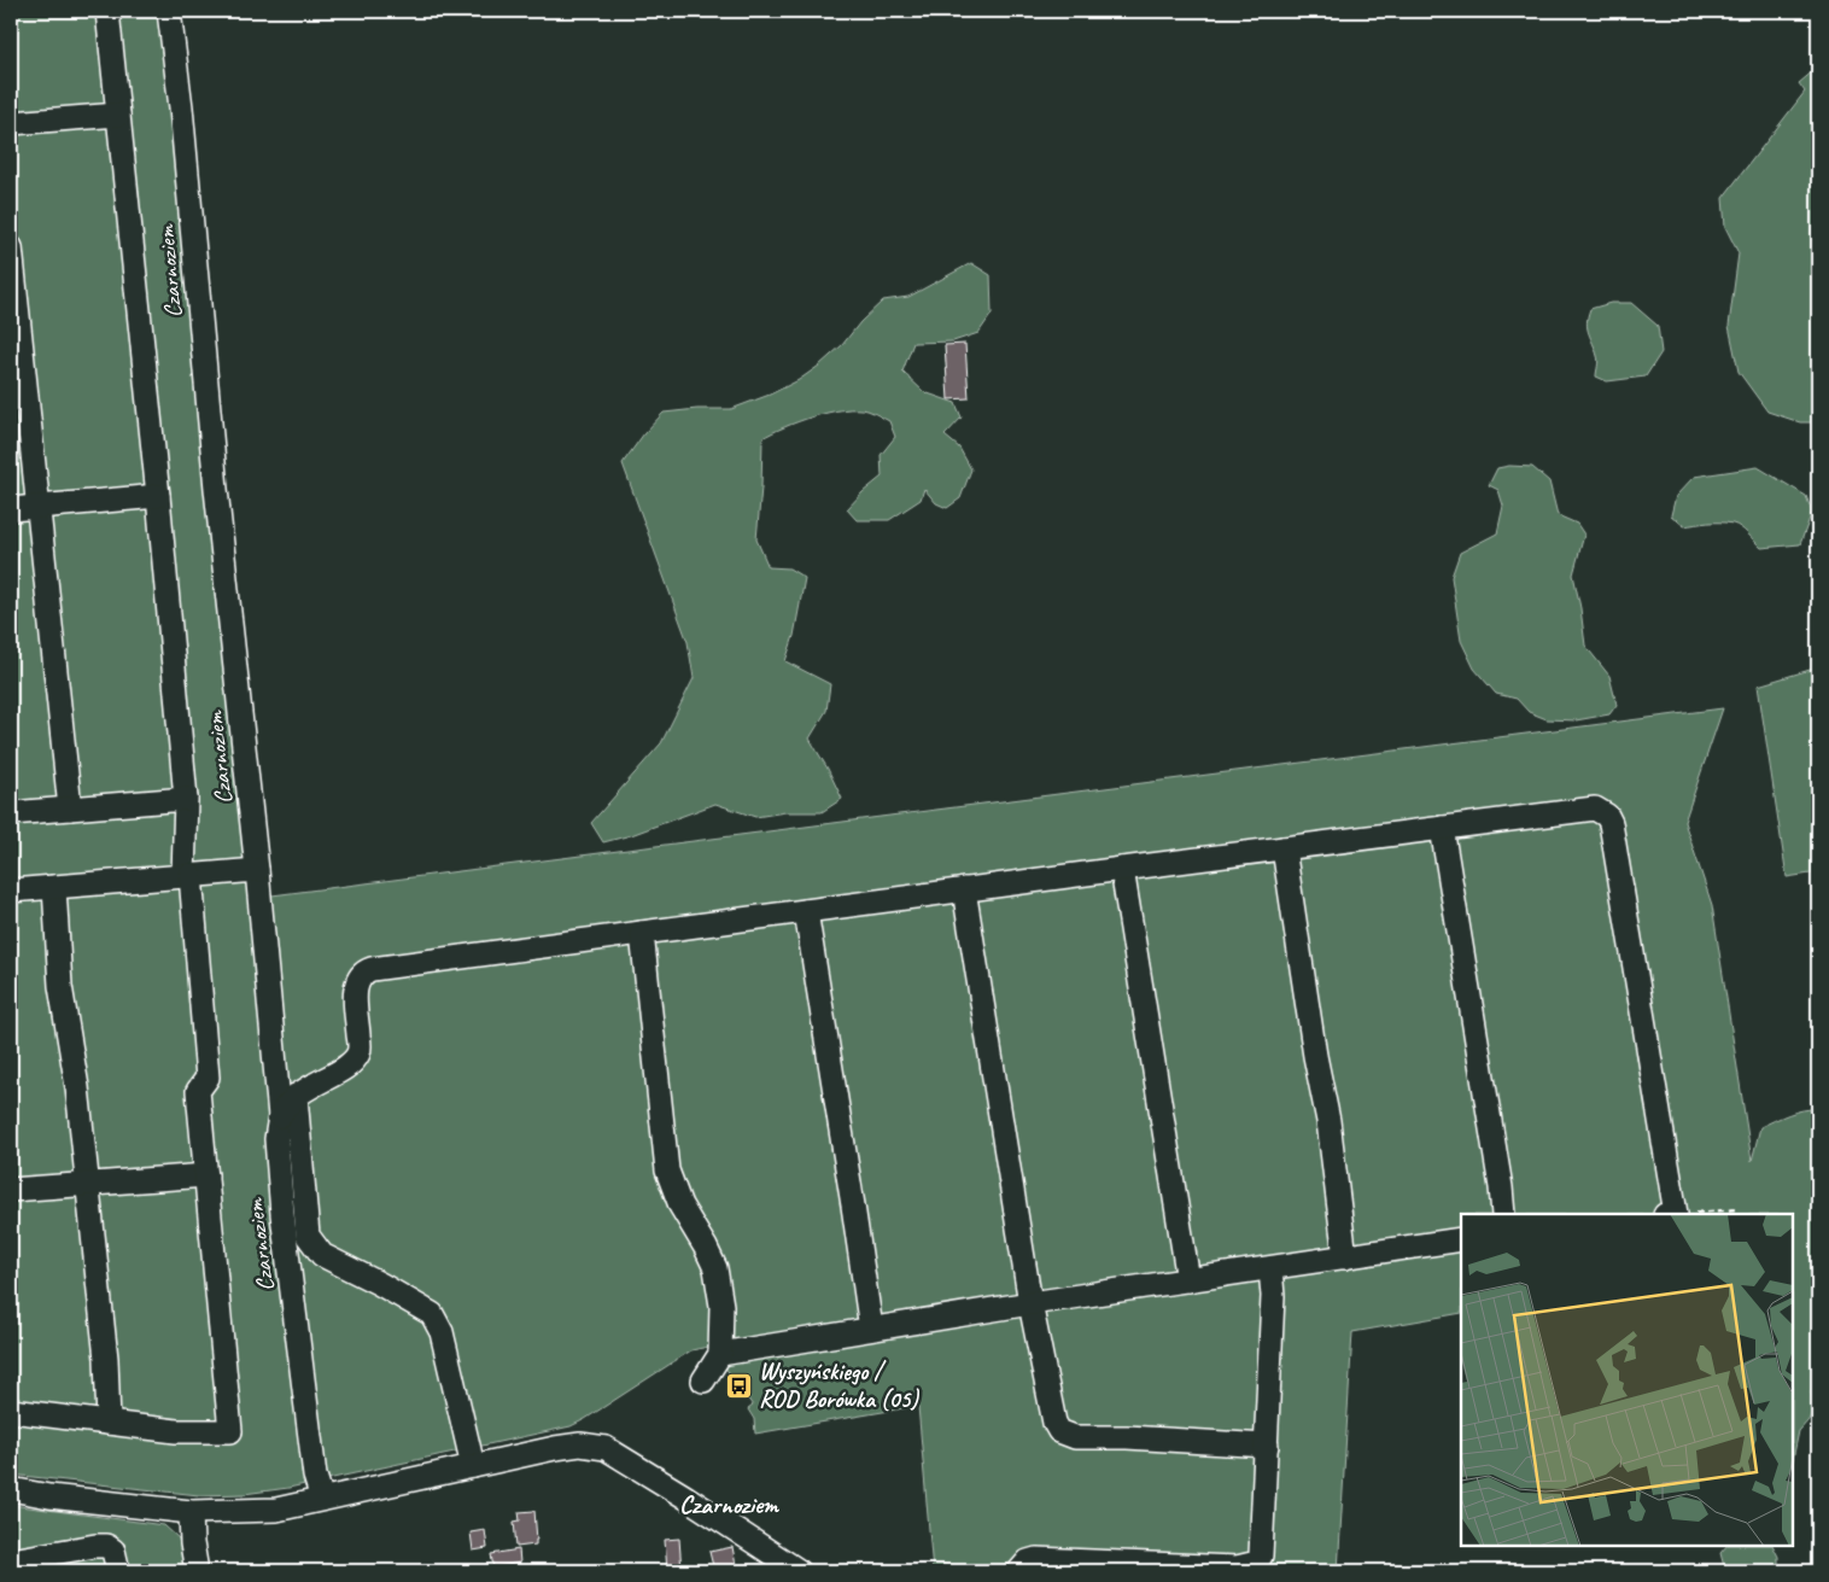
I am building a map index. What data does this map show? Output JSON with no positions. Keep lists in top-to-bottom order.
{
  "streets": {
    "street": ["Czarnoziem"]
  },
  "districts": ["Czarnoziem"],
  "places": {
    "bus stop": ["Wyszyńskiego / ROD Borówka (05)"]
  }
}
